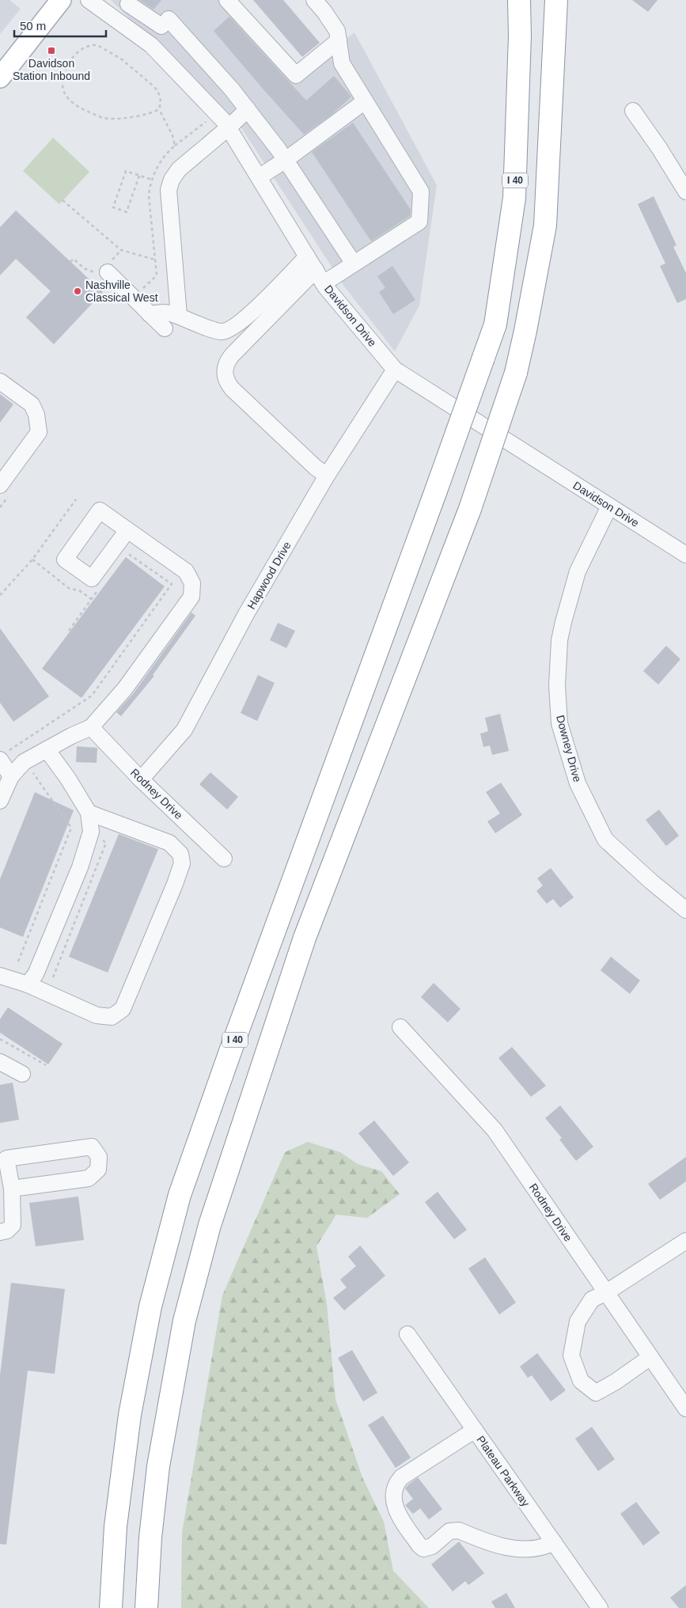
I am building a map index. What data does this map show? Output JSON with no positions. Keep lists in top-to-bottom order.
{
  "streets": {
    "highway": ["I 40"],
    "street": [
      "Davidson Drive",
      "Hapwood Drive",
      "Downey Drive",
      "Rodney Drive",
      "Plateau Parkway"
    ]
  },
  "crossings": [
    ["Davidson Drive", "Hapwood Drive"],
    ["Davidson Drive", "Downey Drive"],
    ["Hapwood Drive", "Rodney Drive"]
  ],
  "places": {
    "transit": ["Davidson Station Inbound"],
    "other": ["Nashville Classical West"]
  },
  "scale_bar": "50 m"
}
